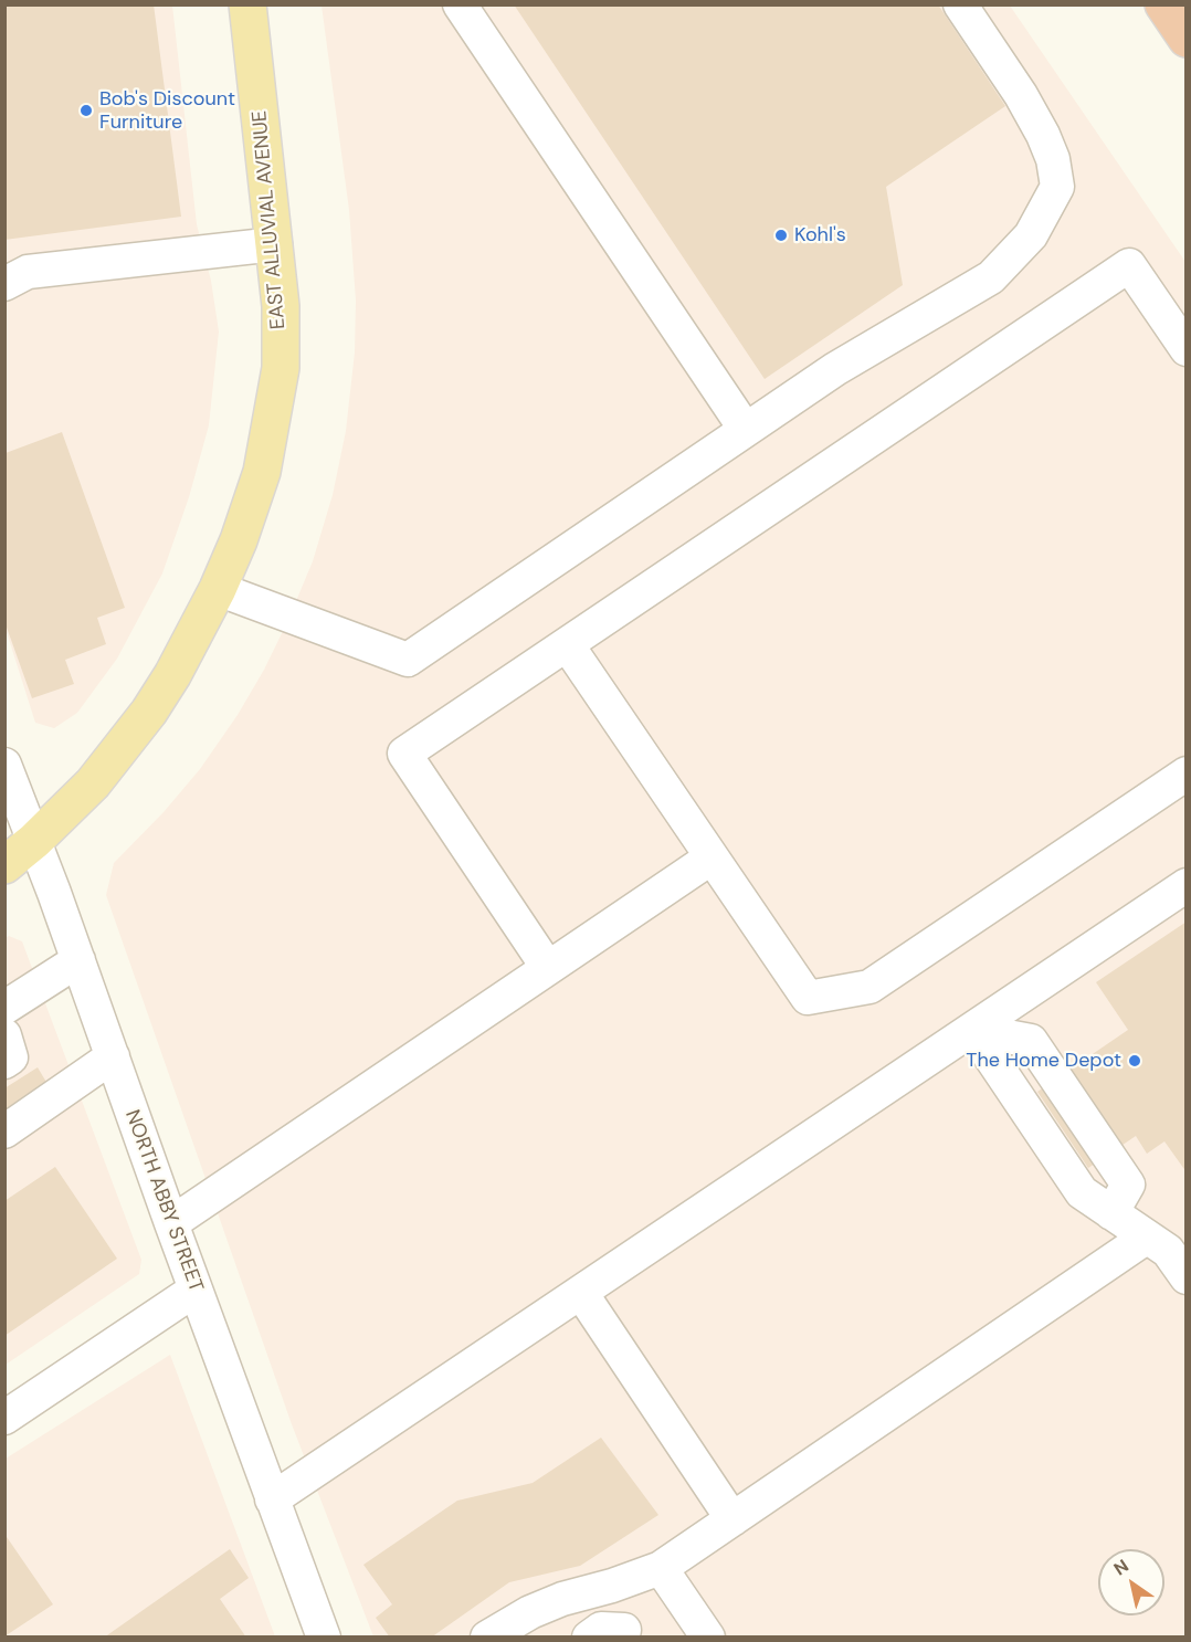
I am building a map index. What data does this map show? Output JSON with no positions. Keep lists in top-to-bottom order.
{
  "streets": {
    "main road": ["EAST ALLUVIAL AVENUE"],
    "street": ["NORTH ABBY STREET"]
  },
  "crossings": [
    ["EAST ALLUVIAL AVENUE", "NORTH ABBY STREET"]
  ],
  "places": ["Bob's Discount Furniture", "Kohl's", "The Home Depot"],
  "north": "top left"
}
